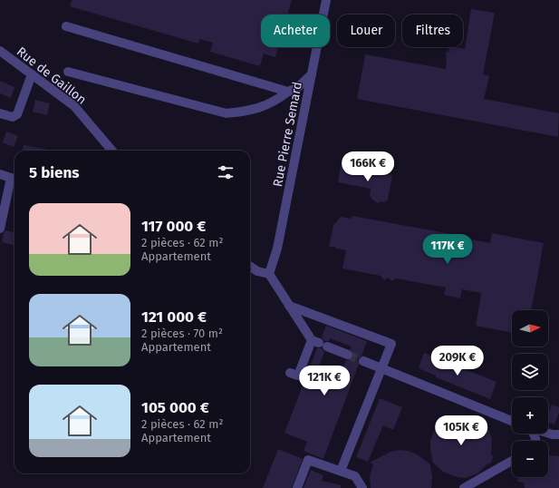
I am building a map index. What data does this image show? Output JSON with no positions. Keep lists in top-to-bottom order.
{
  "streets": {
    "street": ["Rue de Gaillon", "Rue Pierre Semard"]
  },
  "north": "right",
  "page": {
    "chip": ["Acheter", "Louer", "Filtres"],
    "heading": "5 biens",
    "price": [
      "166K €",
      "117K €",
      "209K €",
      "121K €",
      "105K €"
    ],
    "list": [
      {
        "name": "117 000 €",
        "note": "2 pièces · 62 m² · Appartement"
      },
      {
        "name": "121 000 €",
        "note": "2 pièces · 70 m² · Appartement"
      },
      {
        "name": "105 000 €",
        "note": "2 pièces · 62 m² · Appartement"
      }
    ],
    "map_buttons": ["+", "−"]
  }
}
